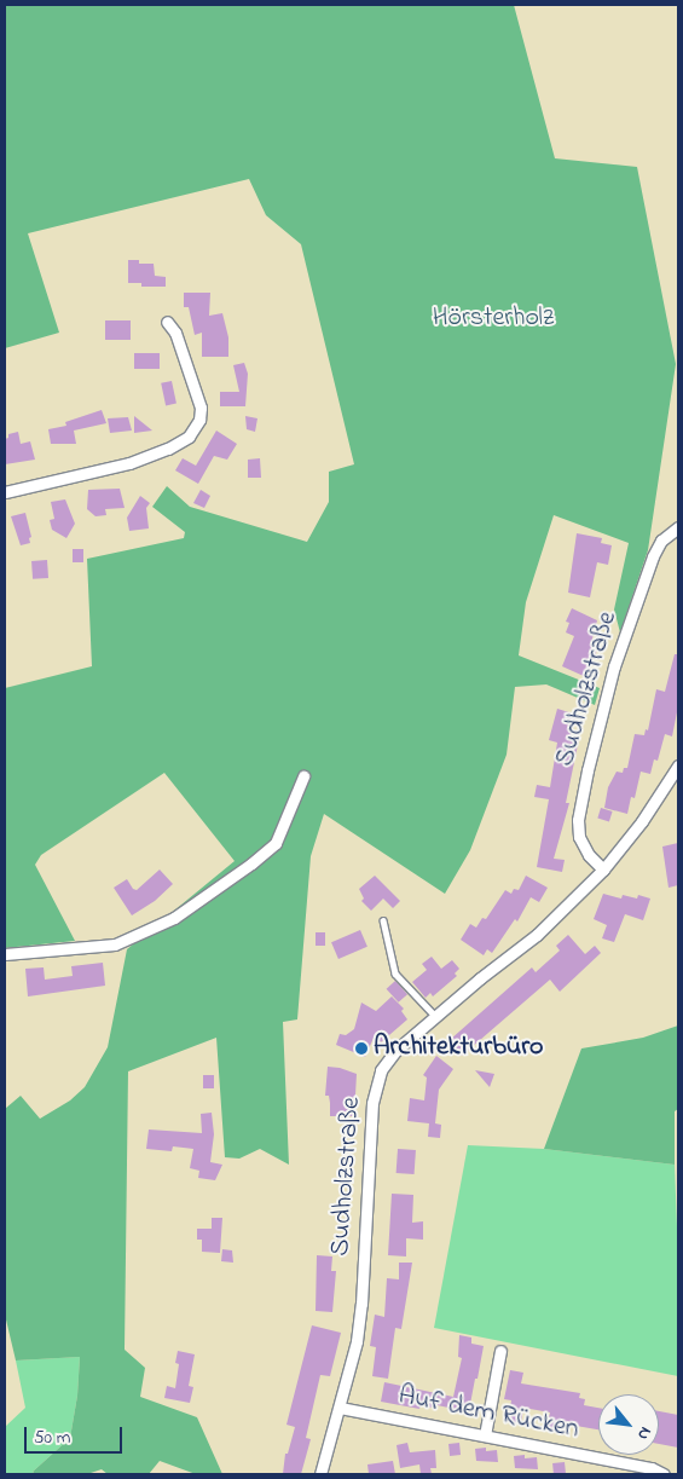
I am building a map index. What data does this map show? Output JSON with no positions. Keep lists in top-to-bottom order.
{
  "streets": {
    "street": ["Sudholzstraße", "Auf dem Rücken"]
  },
  "crossings": [
    ["Sudholzstraße", "Auf dem Rücken"]
  ],
  "parks": ["Hörsterholz"],
  "places": ["Architekturbüro"],
  "scale_bar": "50 m",
  "north": "bottom right"
}
